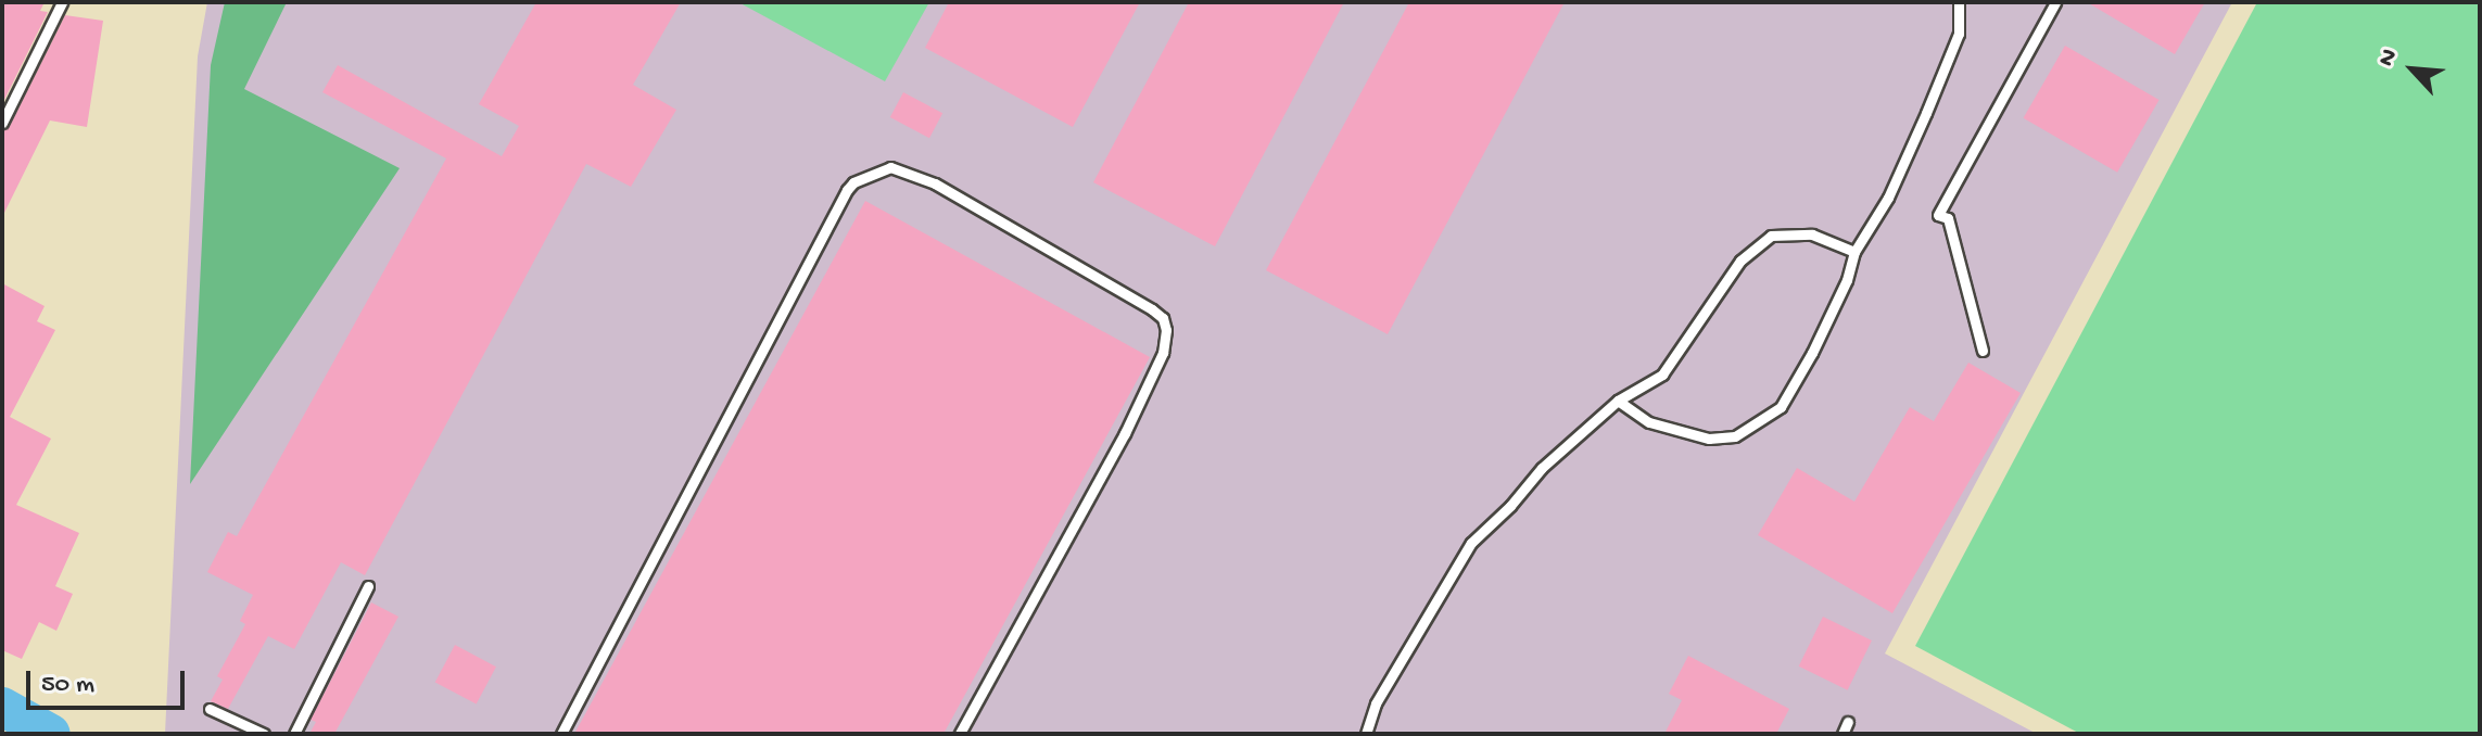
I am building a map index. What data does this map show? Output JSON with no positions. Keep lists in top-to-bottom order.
{
  "scale_bar": "50 m",
  "north": "top left"
}
